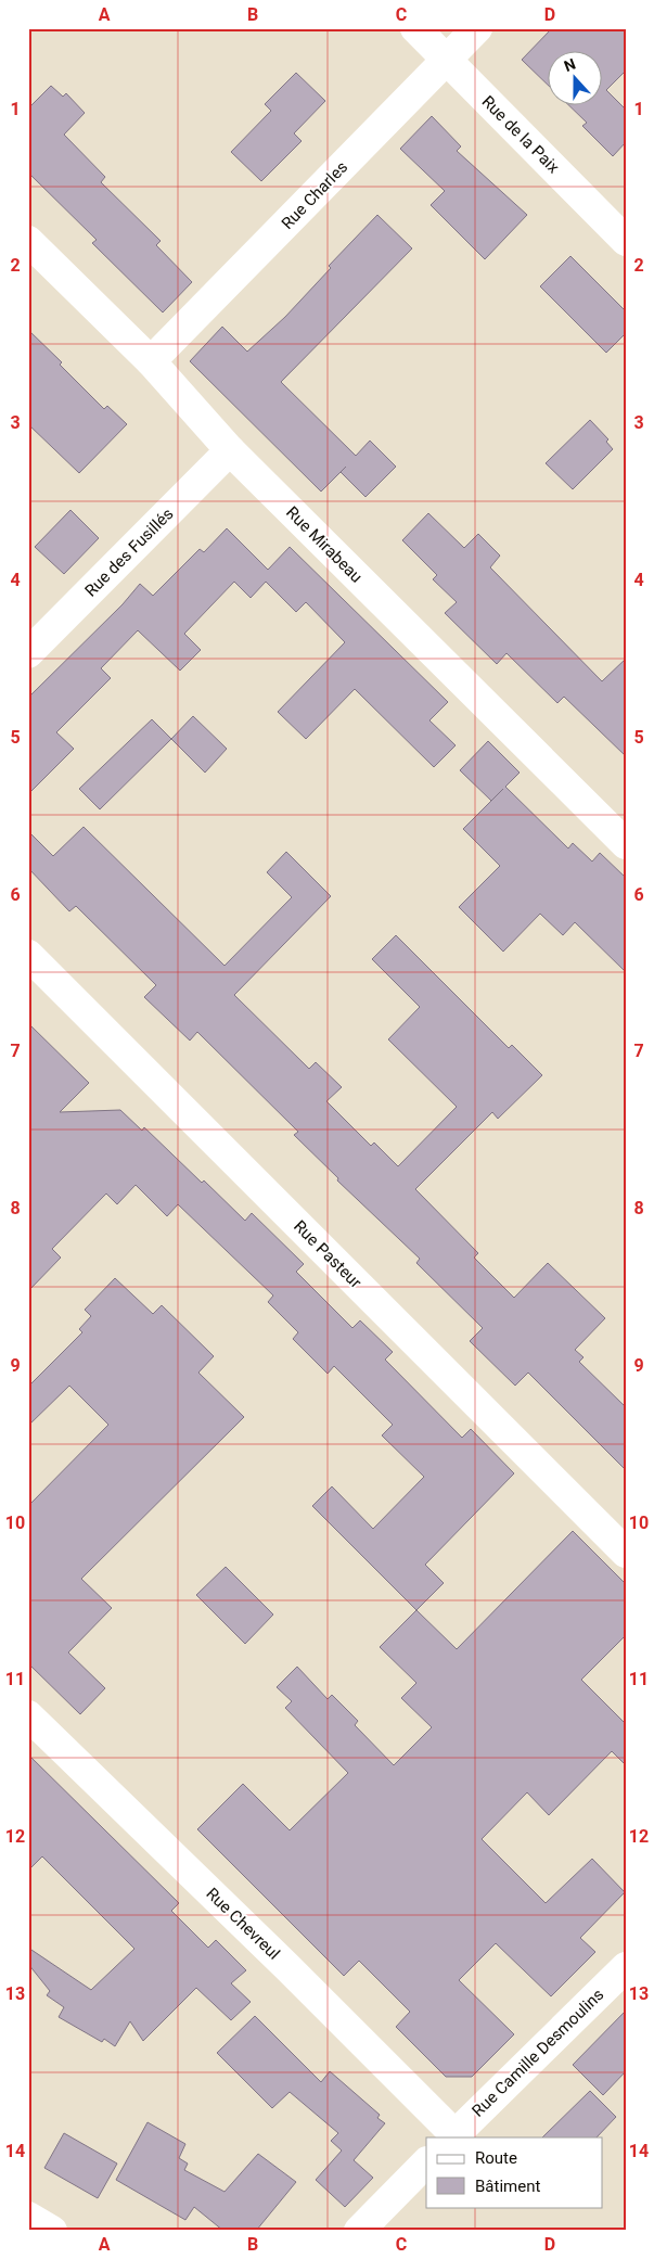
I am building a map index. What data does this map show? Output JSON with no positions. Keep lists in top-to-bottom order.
{
  "streets": {
    "street": [
      "Rue de la Paix",
      "Rue Charles",
      "Rue Mirabeau",
      "Rue des Fusillés",
      "Rue Pasteur",
      "Rue Chevreul",
      "Rue Camille Desmoulins"
    ]
  },
  "crossings": [
    ["Rue de la Paix", "Rue Charles"],
    ["Rue Charles", "Rue Mirabeau"],
    ["Rue Mirabeau", "Rue des Fusillés"],
    ["Rue Chevreul", "Rue Camille Desmoulins"]
  ],
  "legend": ["Route", "Bâtiment"],
  "north": "top",
  "grid": {
    "columns": [
      "A",
      "B",
      "C",
      "D"
    ],
    "rows": [
      "1",
      "2",
      "3",
      "4",
      "5",
      "6",
      "7",
      "8",
      "9",
      "10",
      "11",
      "12",
      "13",
      "14"
    ]
  }
}
